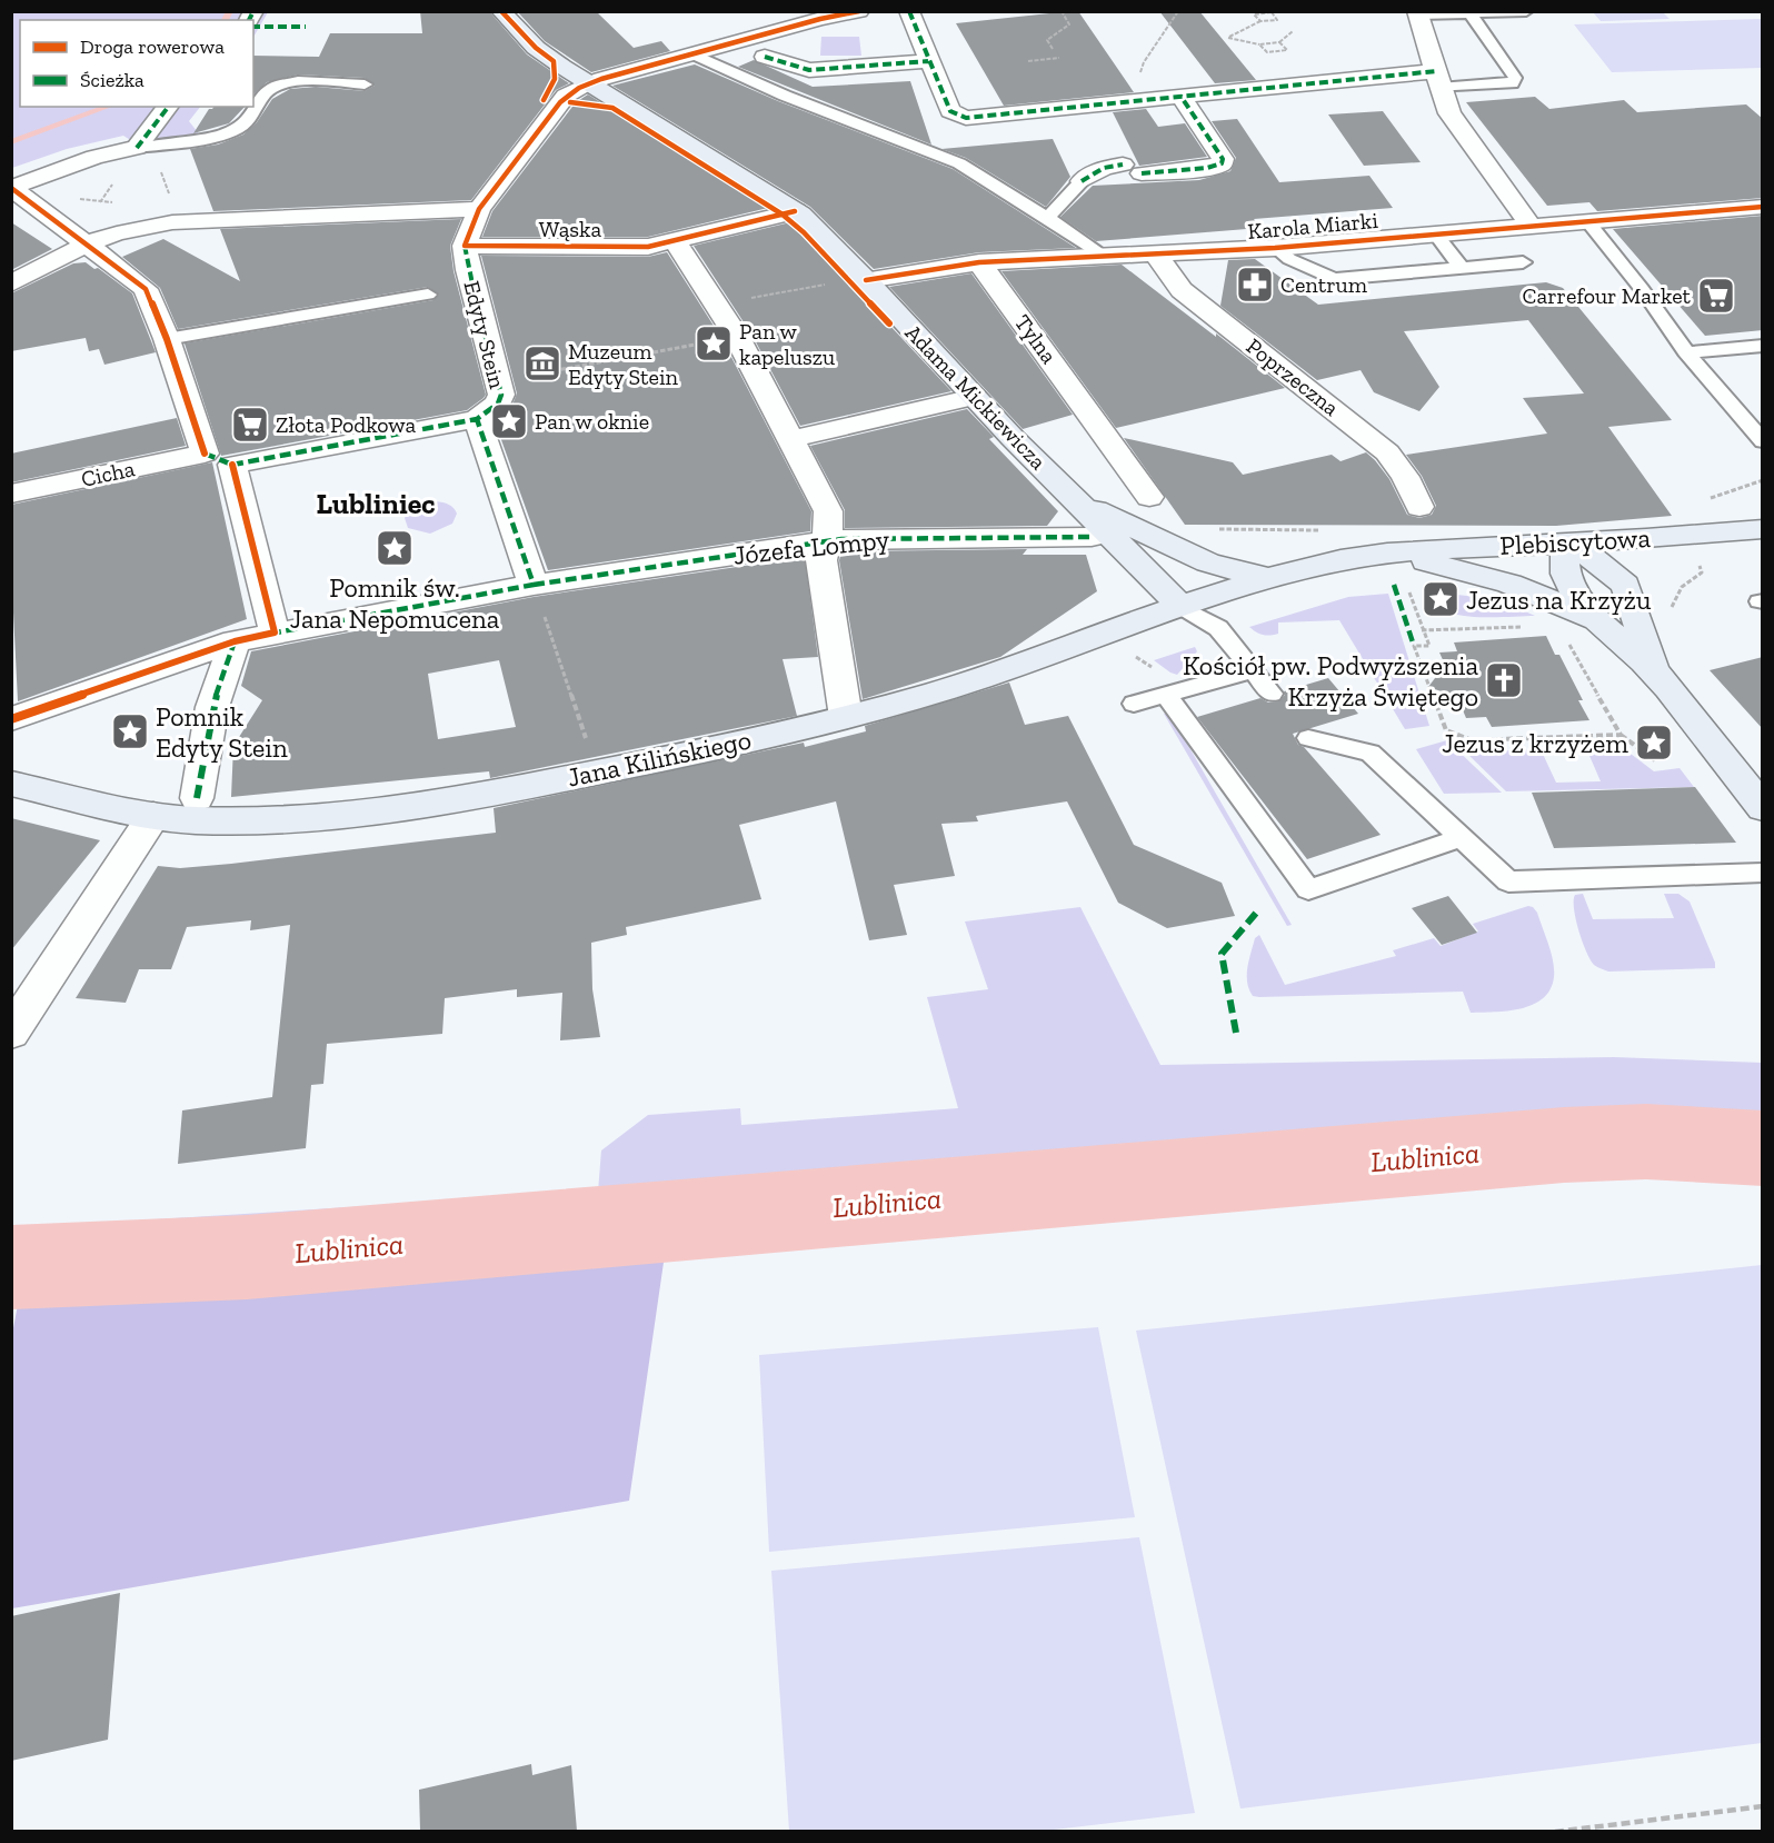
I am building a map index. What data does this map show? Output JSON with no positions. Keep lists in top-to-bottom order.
{
  "streets": {
    "street": [
      "Karola Miarki",
      "Wąska",
      "Edyty Stein",
      "Tylna",
      "Poprzeczna",
      "Adama Mickiewicza",
      "Cicha",
      "Plebiscytowa",
      "Józefa Lompy",
      "Jana Kilińskiego"
    ]
  },
  "crossings": [
    ["Karola Miarki", "Tylna"],
    ["Karola Miarki", "Poprzeczna"],
    ["Karola Miarki", "Adama Mickiewicza"],
    ["Wąska", "Edyty Stein"],
    ["Wąska", "Adama Mickiewicza"],
    ["Edyty Stein", "Adama Mickiewicza"],
    ["Adama Mickiewicza", "Plebiscytowa"],
    ["Adama Mickiewicza", "Jana Kilińskiego"],
    ["Plebiscytowa", "Jana Kilińskiego"]
  ],
  "districts": ["Lubliniec"],
  "water": ["Lublinica"],
  "places": {
    "pharmacy": ["Centrum"],
    "supermarket": ["Carrefour Market", "Złota Podkowa"],
    "place": [
      "Pan w kapeluszu",
      "Pan w oknie",
      "Pomnik św. Jana Nepomucena",
      "Jezus na Krzyżu",
      "Pomnik Edyty Stein",
      "Jezus z krzyżem"
    ],
    "museum": ["Muzeum Edyty Stein"],
    "church": ["Kościół pw. Podwyższenia Krzyża Świętego"]
  },
  "legend": ["Droga rowerowa", "Ścieżka"]
}
